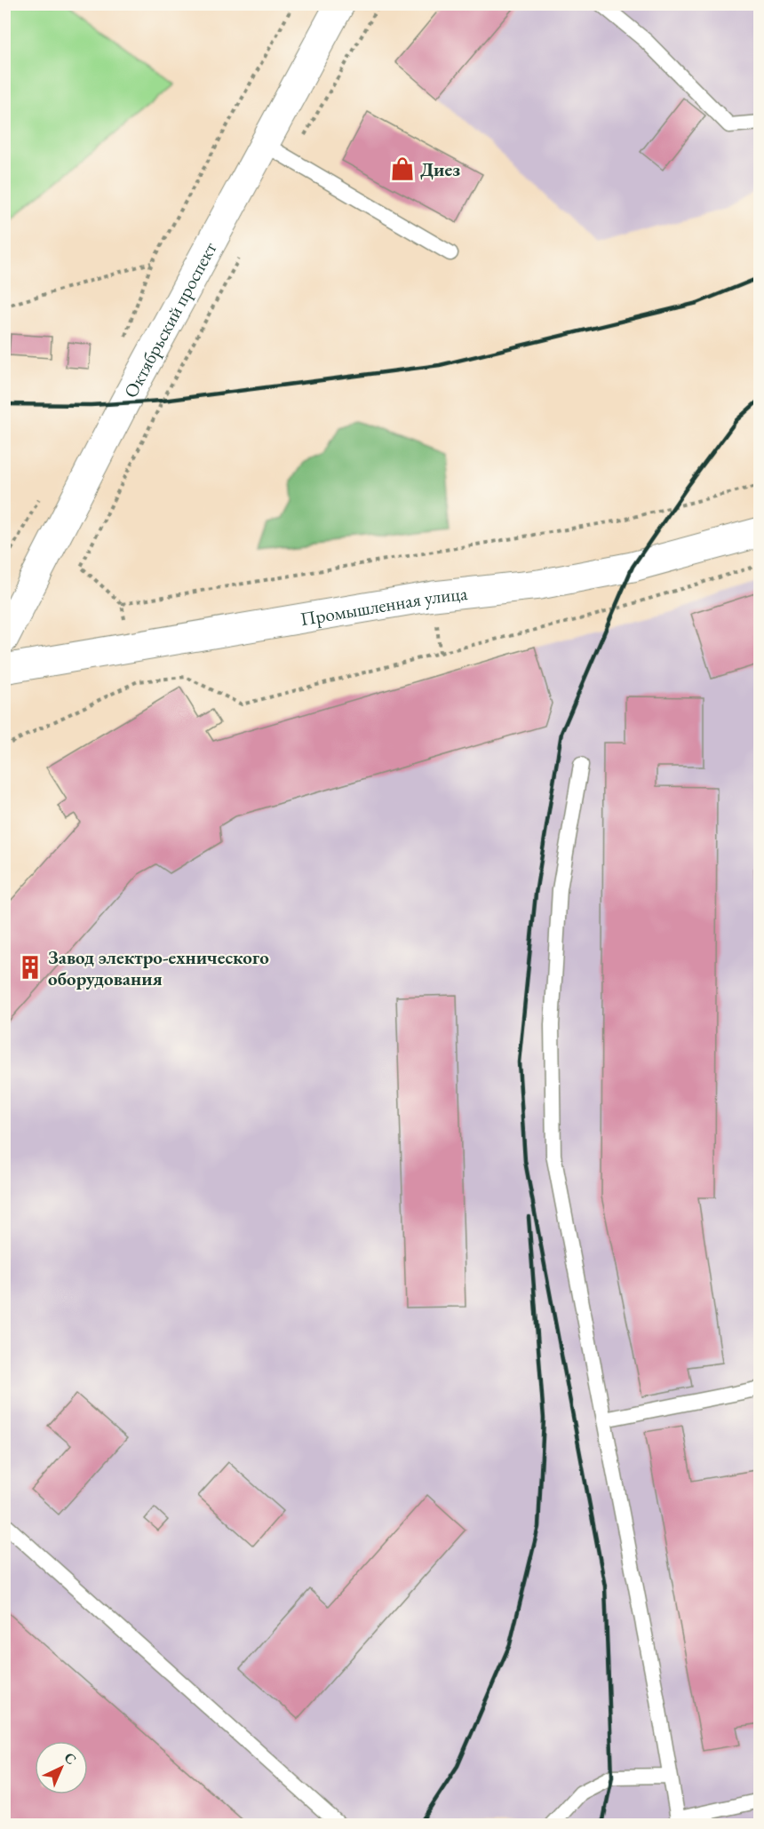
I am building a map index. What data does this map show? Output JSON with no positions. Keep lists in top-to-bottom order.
{
  "streets": {
    "main road": ["Октябрьский проспект", "Промышленная улица"]
  },
  "places": {
    "shop": ["Диез"],
    "building": ["Завод электро-ехнического оборудования"]
  },
  "north": "top right"
}
